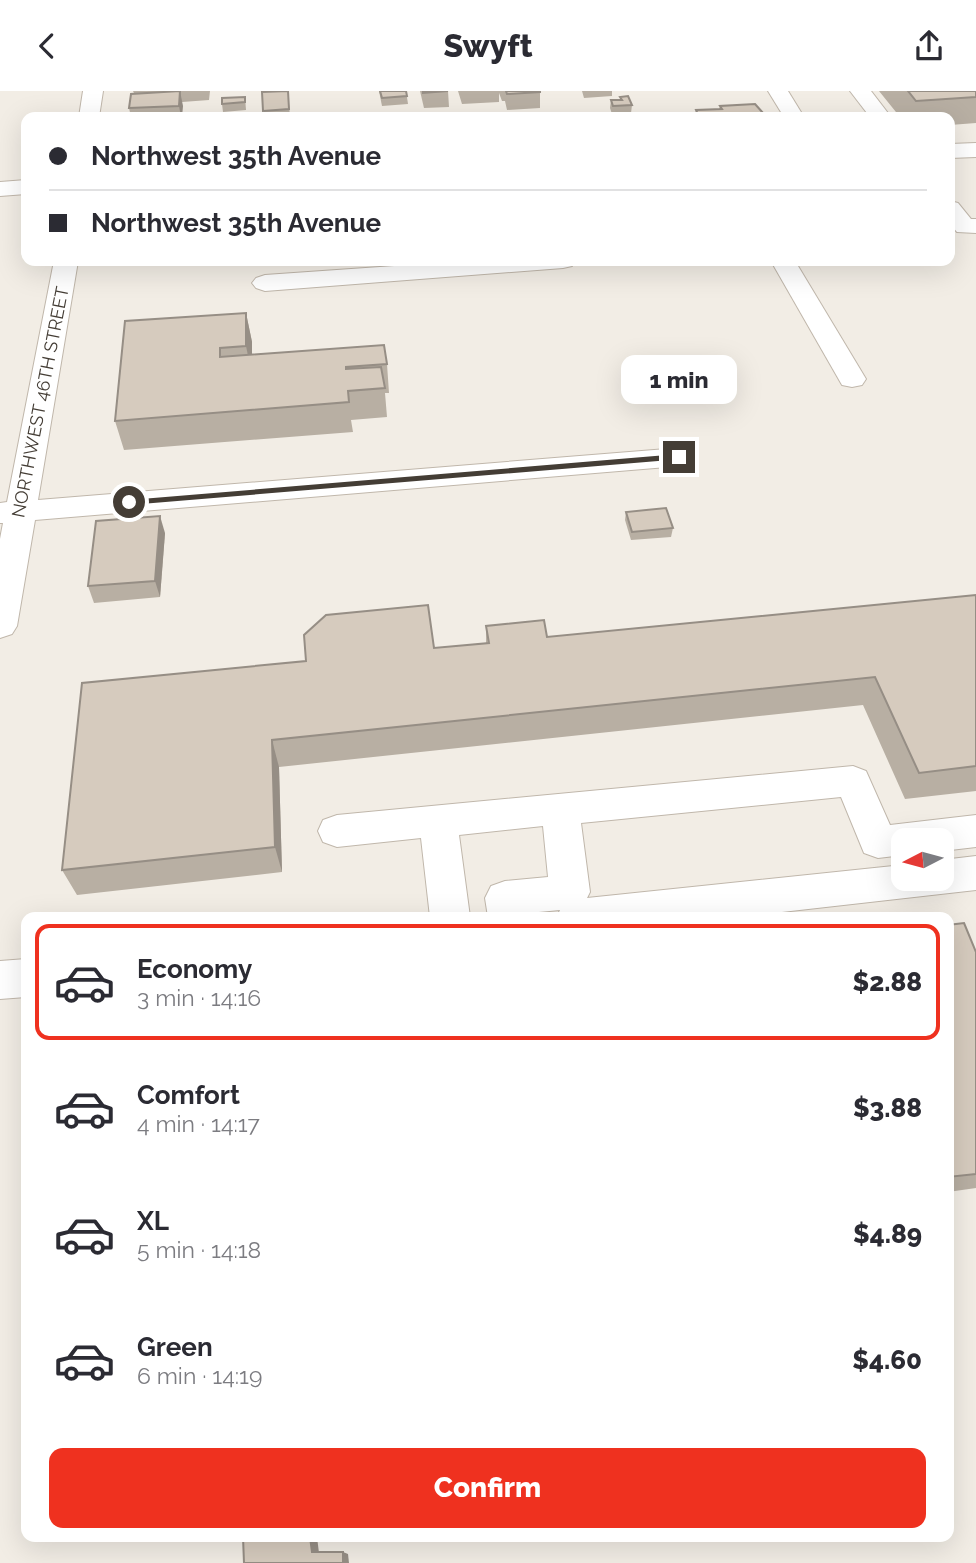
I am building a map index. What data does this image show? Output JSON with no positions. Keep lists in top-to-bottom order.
{
  "streets": {
    "street": ["NORTHWEST 46TH STREET"]
  },
  "north": "left",
  "page": {
    "header": "Swyft",
    "banner": ["Northwest 35th Avenue", "Northwest 35th Avenue"],
    "bubble": "1 min",
    "list": [
      {
        "name": "Economy",
        "note": "3 min · 14:16",
        "value": "$2.88"
      },
      {
        "name": "Comfort",
        "note": "4 min · 14:17",
        "value": "$3.88"
      },
      {
        "name": "XL",
        "note": "5 min · 14:18",
        "value": "$4.89"
      },
      {
        "name": "Green",
        "note": "6 min · 14:19",
        "value": "$4.60"
      }
    ],
    "buttons": "Confirm"
  }
}
